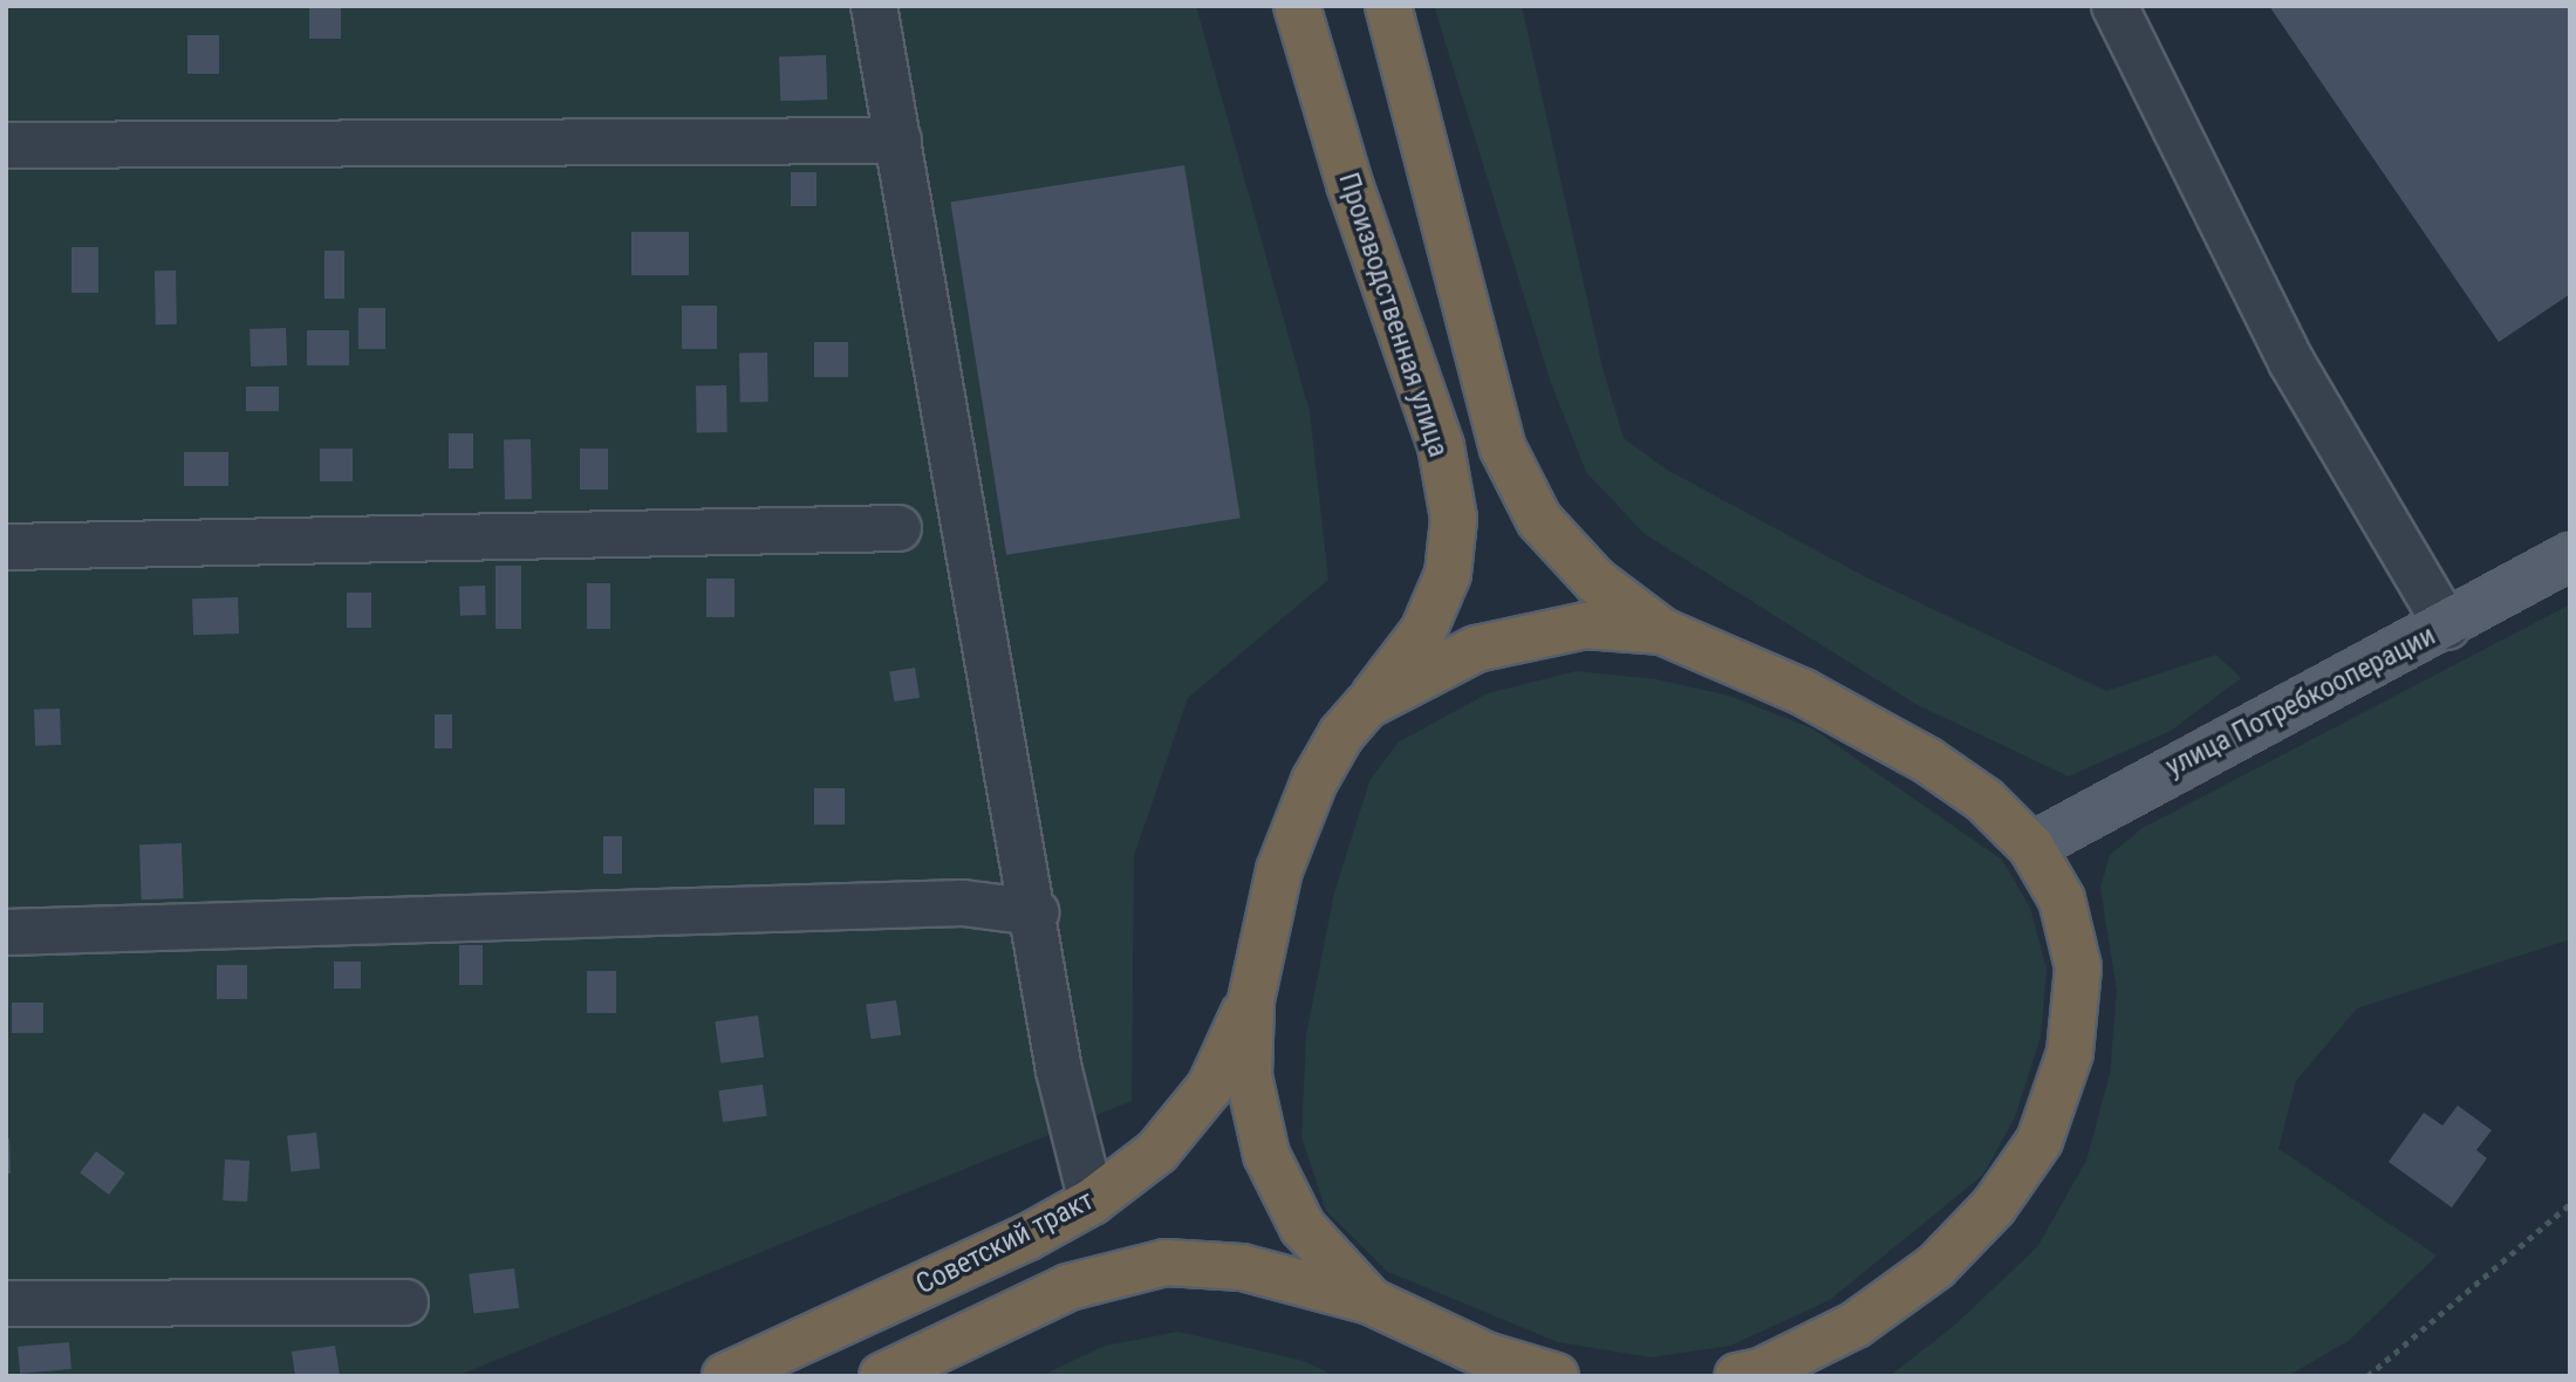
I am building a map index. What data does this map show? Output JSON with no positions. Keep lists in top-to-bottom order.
{
  "streets": {
    "highway": ["Производственная улица", "Советский тракт"],
    "main road": ["улица Потребкооперации"]
  },
  "crossings": [
    ["Производственная улица", "Советский тракт"]
  ]
}
